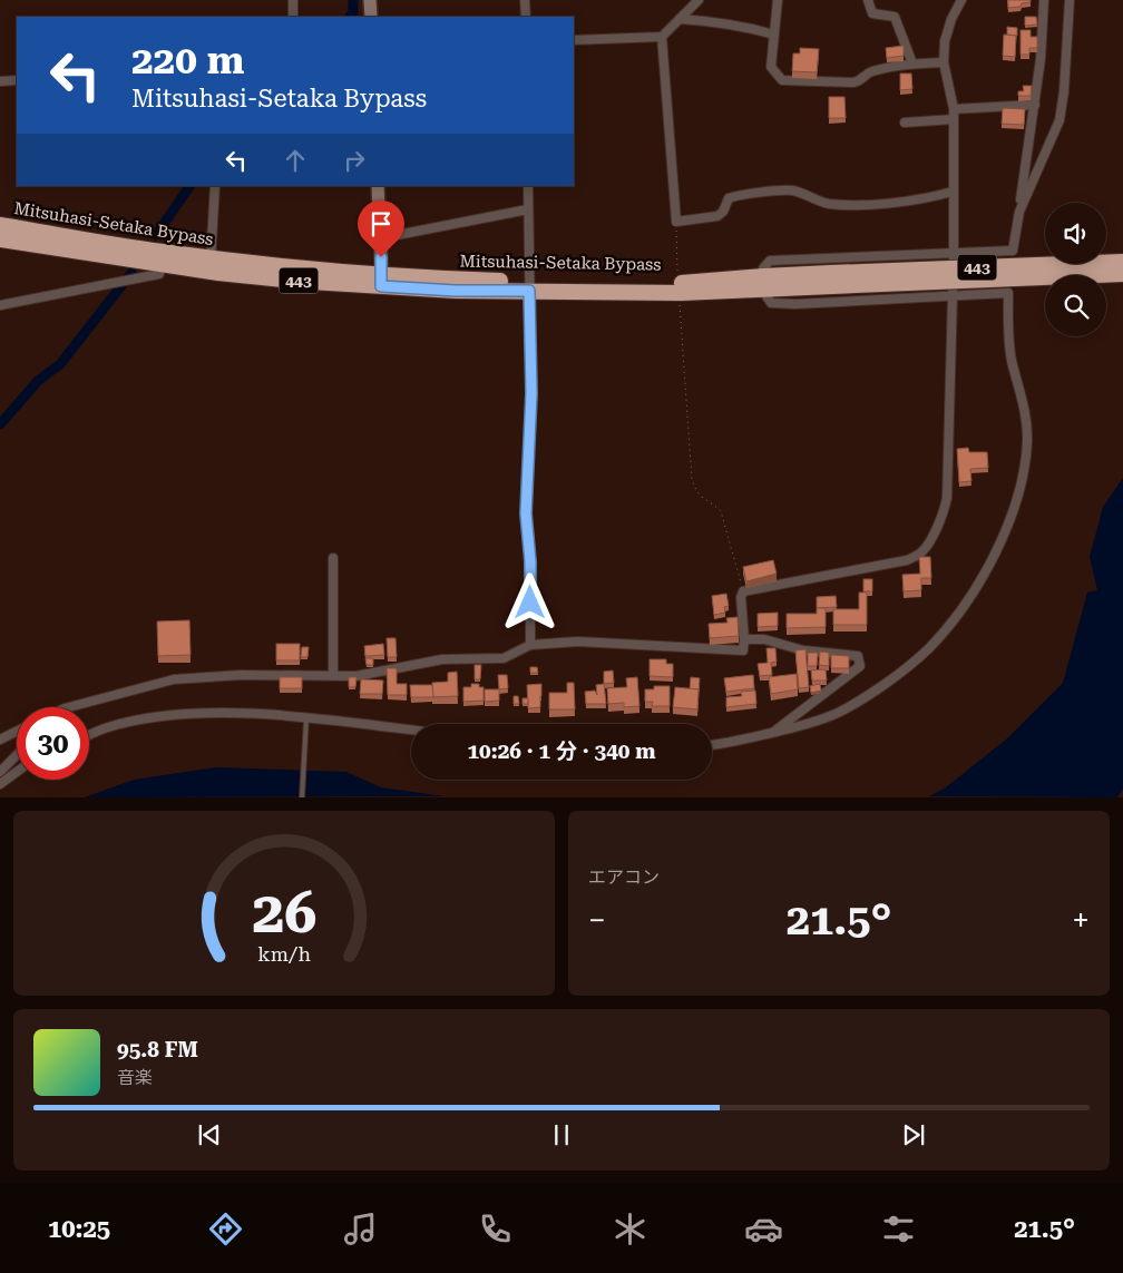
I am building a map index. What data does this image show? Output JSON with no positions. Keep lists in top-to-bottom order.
{
  "streets": {
    "highway": ["Mitsuhasi-Setaka Bypass", "443"]
  },
  "page": {
    "turn": ["220 m", "Mitsuhasi-Setaka Bypass"],
    "limit": "30",
    "trip": "10:26 · 1 分 · 340 m",
    "tile": "エアコン",
    "heat": ["−", "21.5°", "+"],
    "song": ["95.8 FM", "音楽"],
    "tabs": ["10:25", "21.5°"],
    "gauge": ["26", "km/h"]
  }
}
